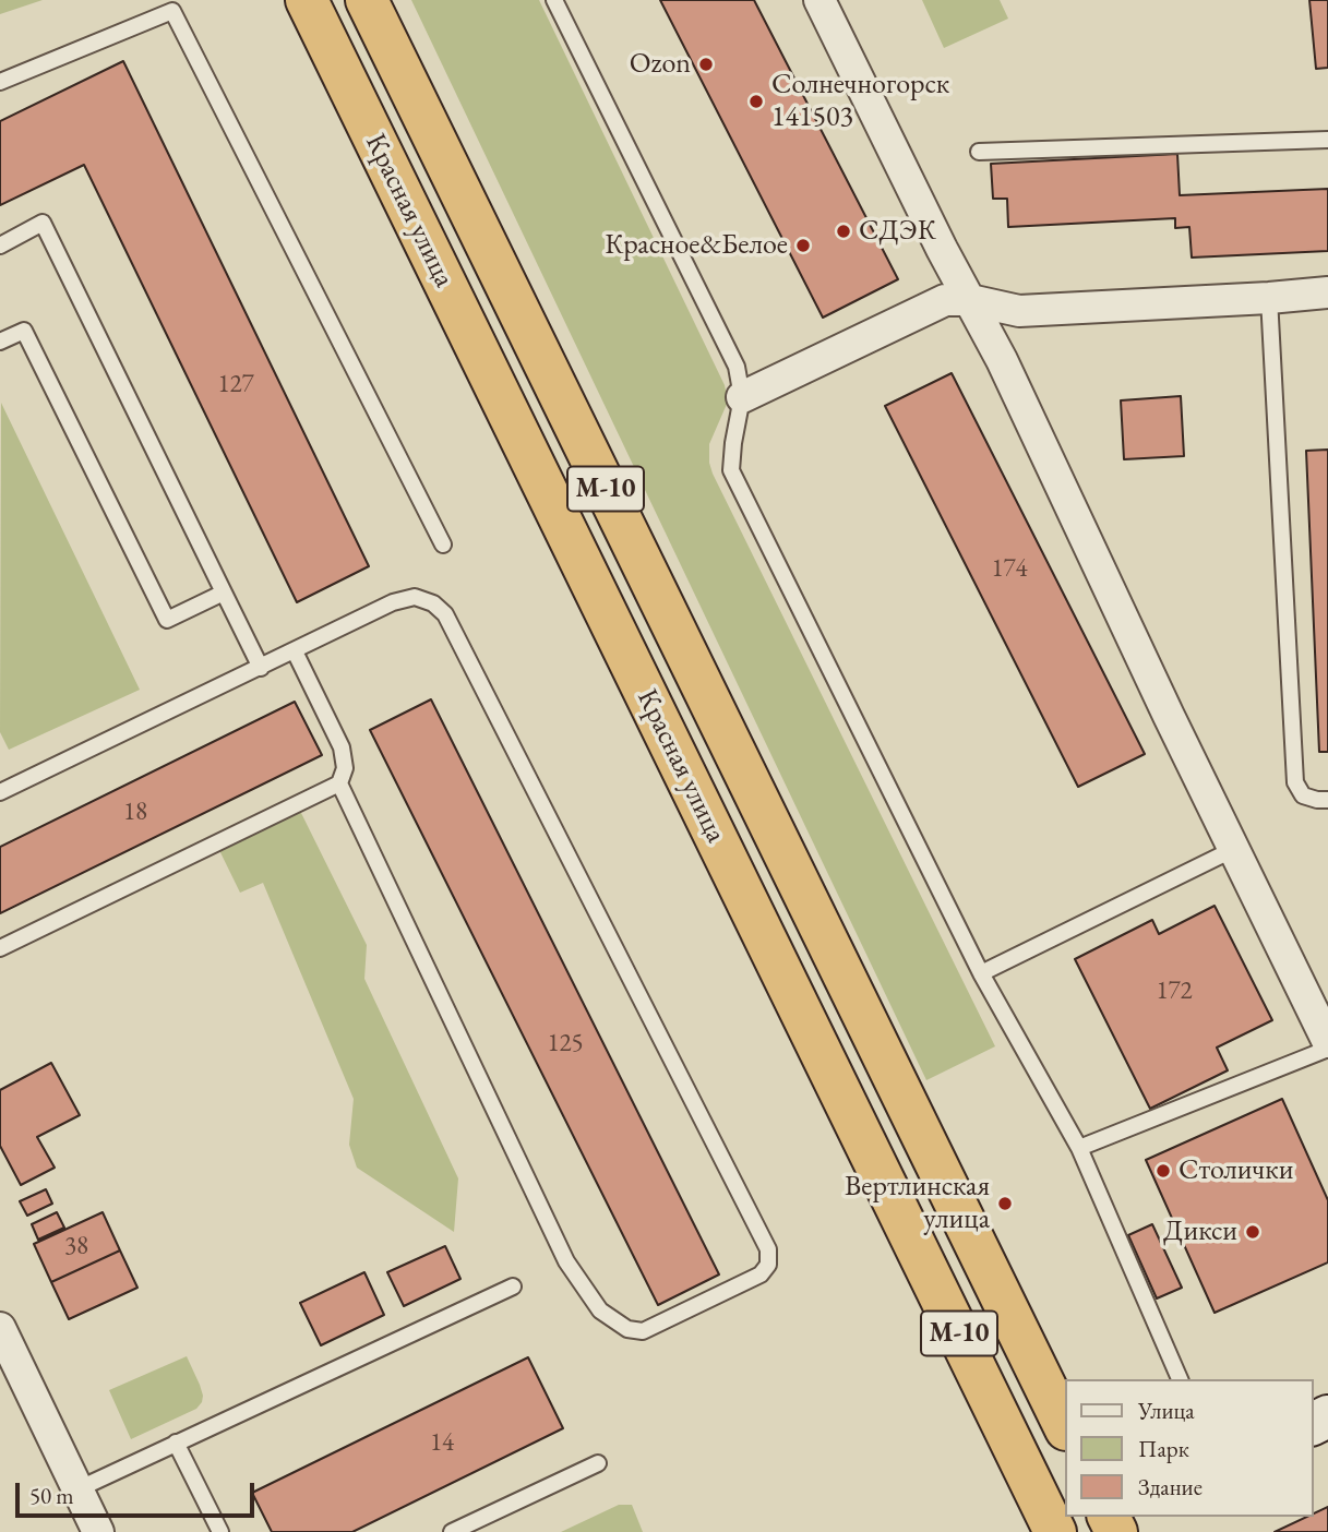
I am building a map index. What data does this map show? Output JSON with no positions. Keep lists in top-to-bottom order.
{
  "streets": {
    "highway": ["Красная улица", "М-10"]
  },
  "places": [
    "Ozon",
    "Солнечногорск 141503",
    "СДЭК",
    "Красное&Белое",
    "Столички",
    "Вертлинская улица",
    "Дикси"
  ],
  "house_numbers": [
    "127",
    "174",
    "18",
    "172",
    "125",
    "38",
    "14"
  ],
  "legend": ["Улица", "Парк", "Здание"],
  "scale_bar": "50 m"
}
